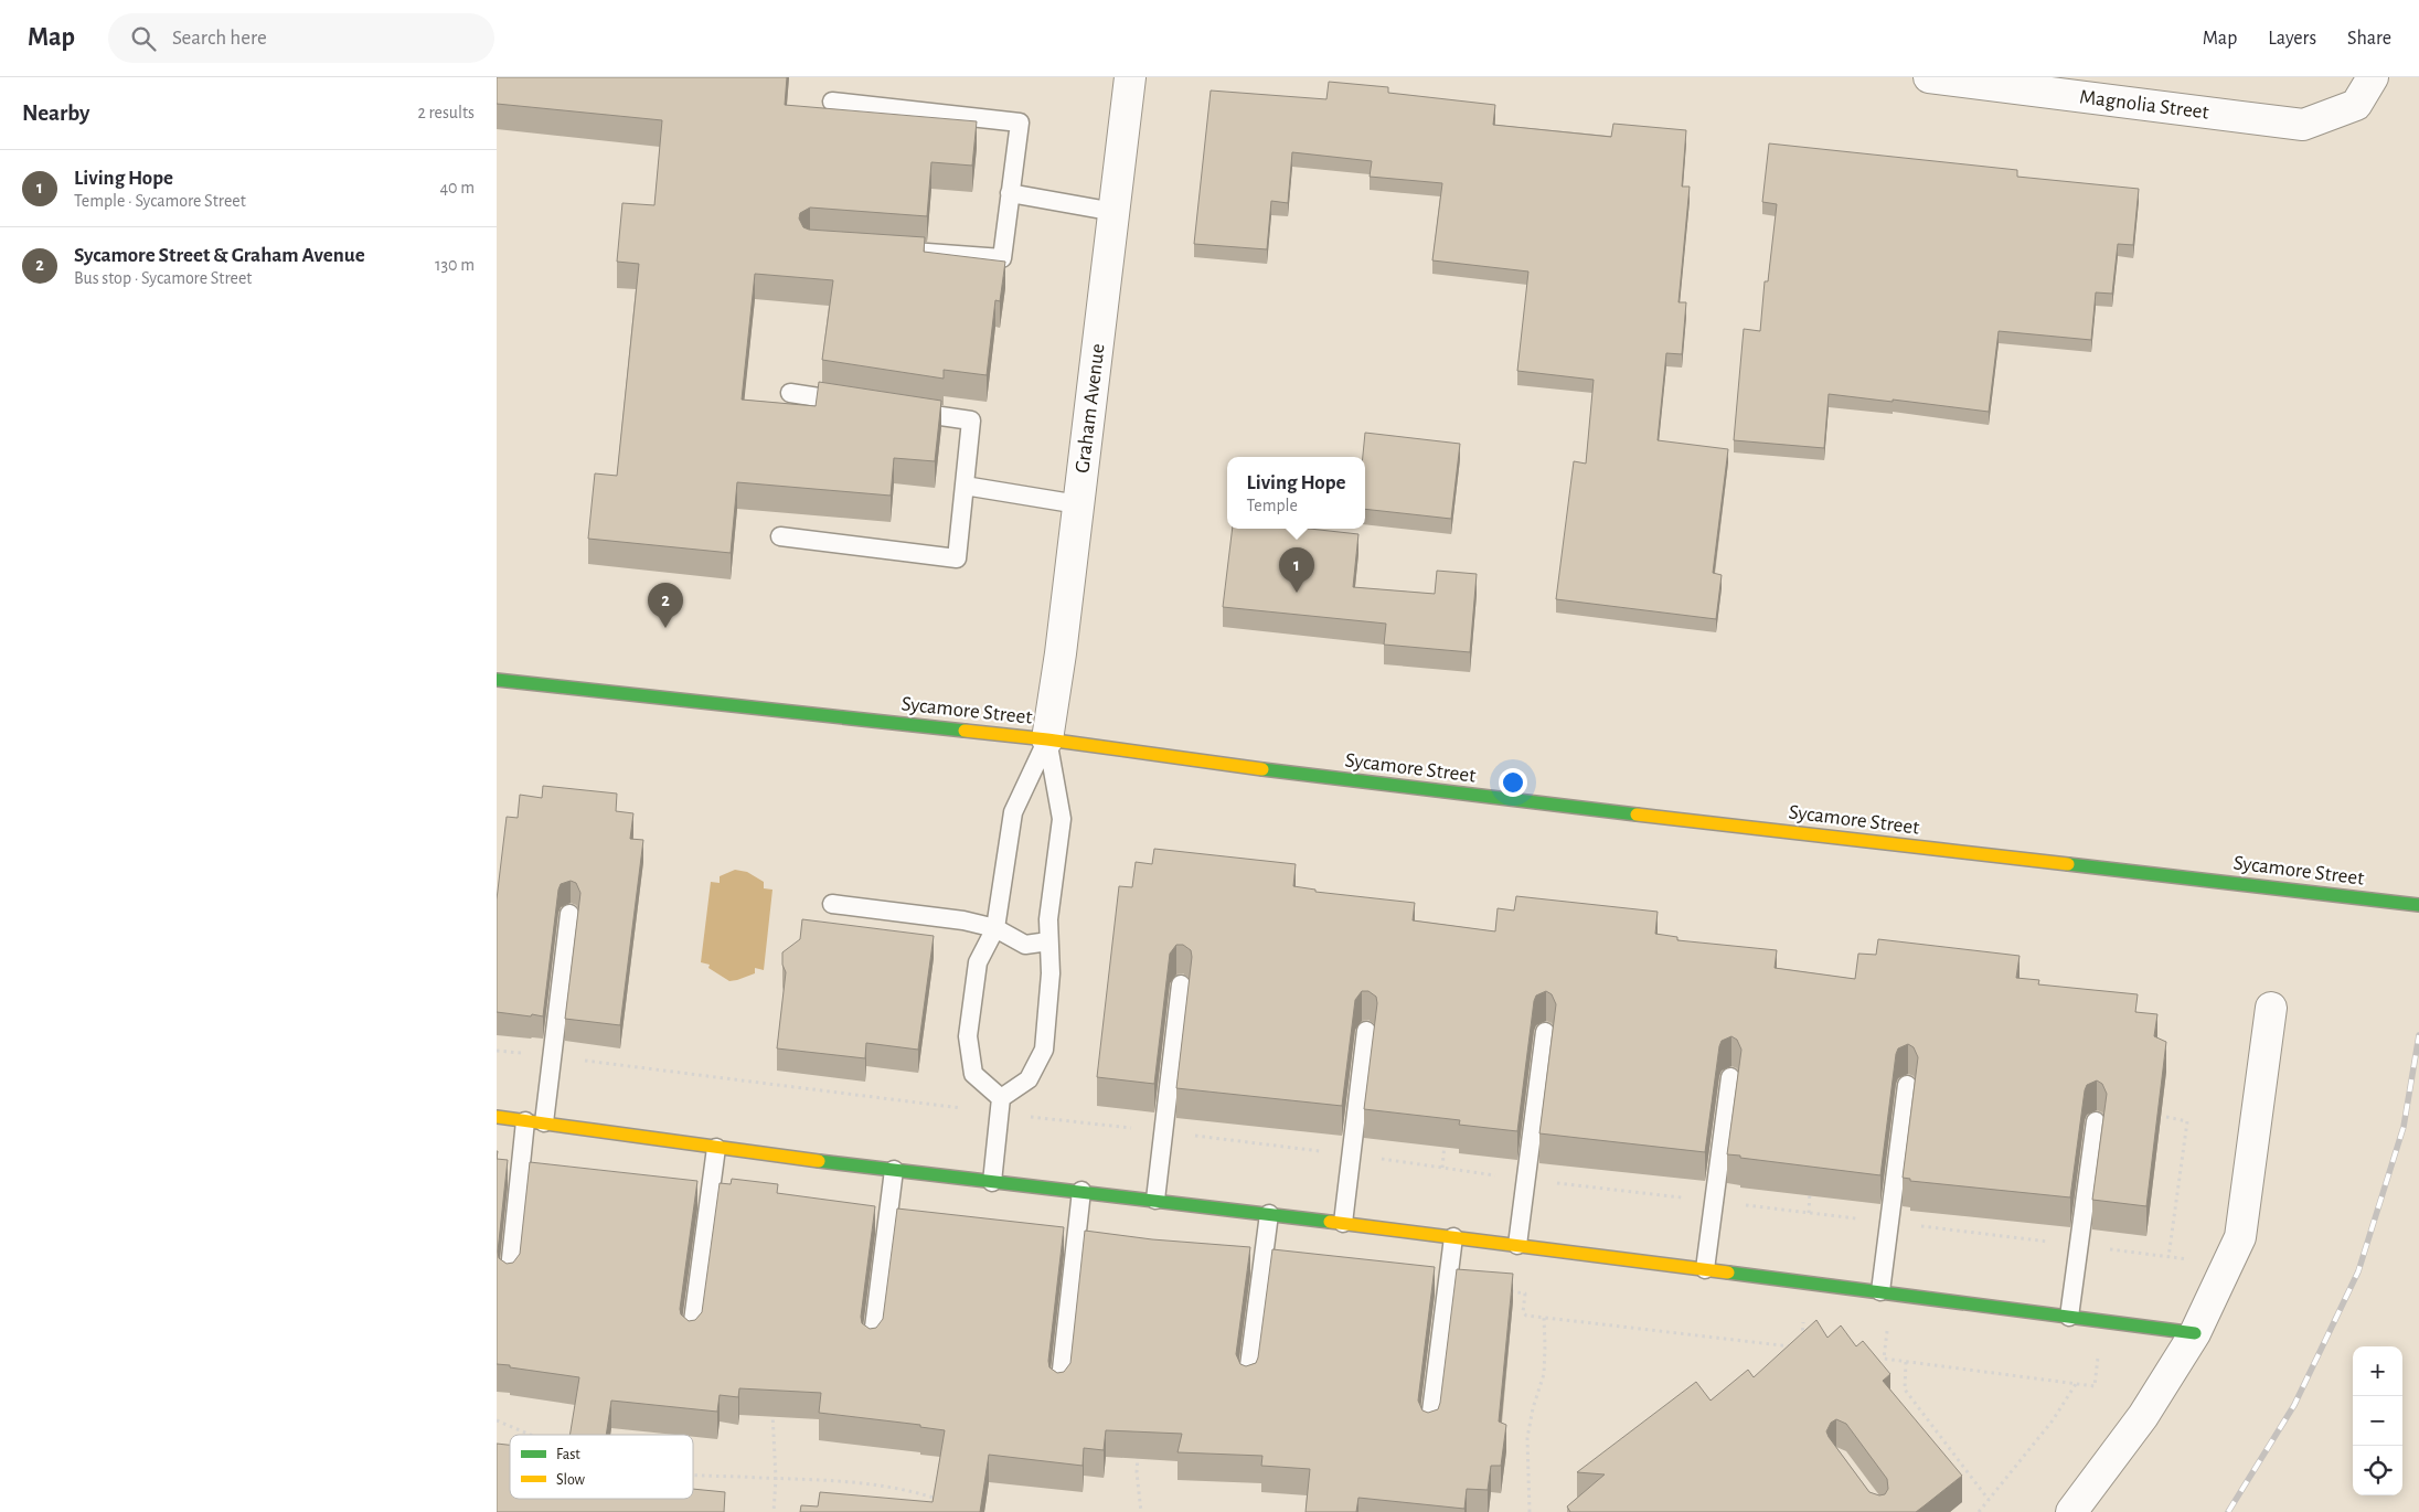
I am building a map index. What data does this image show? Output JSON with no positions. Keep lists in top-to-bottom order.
{
  "streets": {
    "street": ["Magnolia Street", "Graham Avenue", "Sycamore Street"]
  },
  "crossings": [
    ["Graham Avenue", "Sycamore Street"]
  ],
  "legend": ["Fast", "Slow"],
  "page": {
    "header": "Map",
    "search": "Search here",
    "nav": ["Map", "Layers", "Share"],
    "heading": ["Nearby", "2 results"],
    "list": [
      {
        "mark": "1",
        "name": "Living Hope",
        "note": "Temple · Sycamore Street",
        "value": "40 m"
      },
      {
        "mark": "2",
        "name": "Sycamore Street & Graham Avenue",
        "note": "Bus stop · Sycamore Street",
        "value": "130 m"
      }
    ],
    "popup": ["Living Hope", "Temple"],
    "pins": ["1", "2"],
    "map_buttons": ["+", "−"]
  }
}
